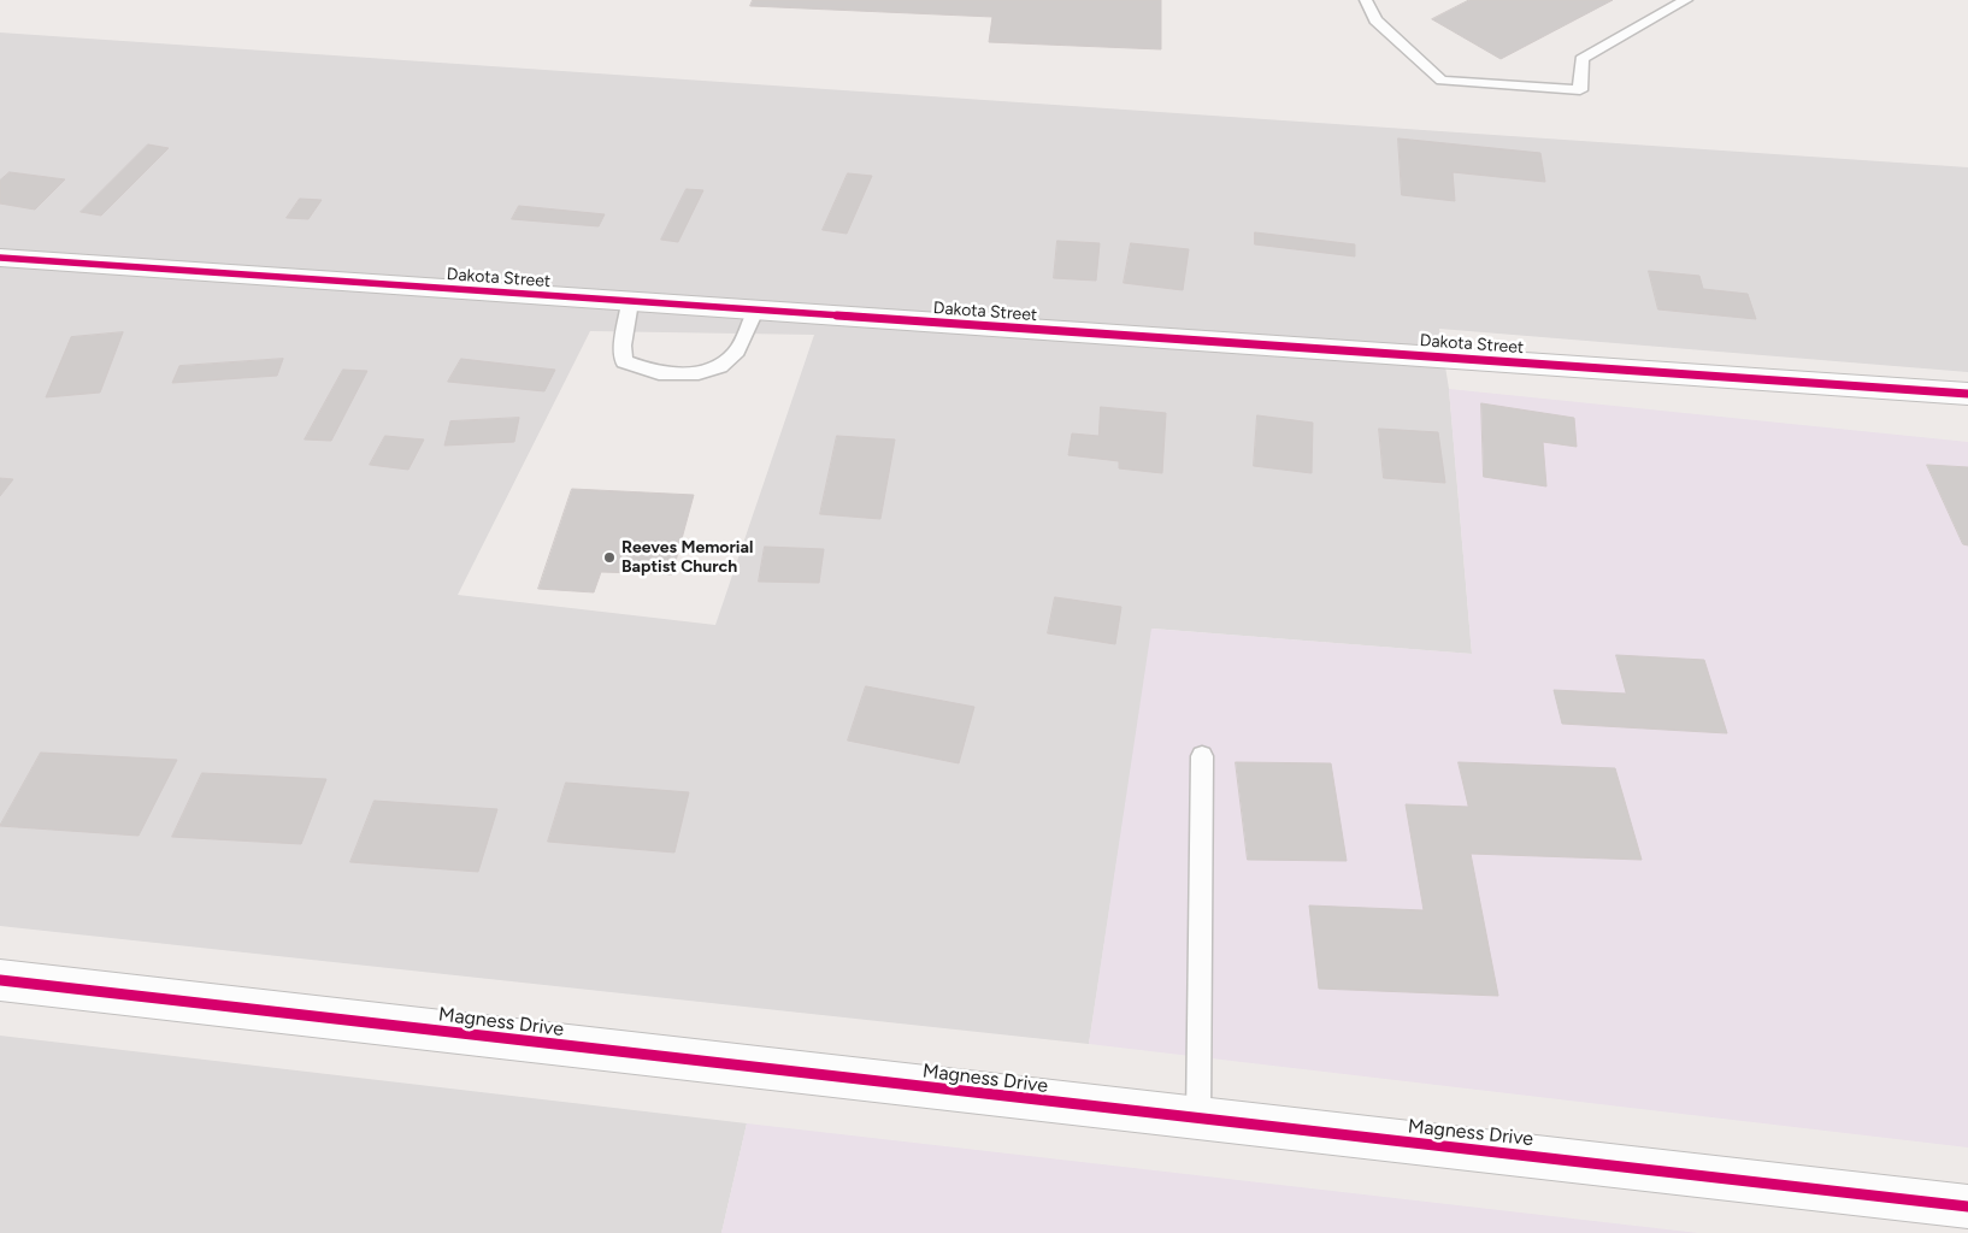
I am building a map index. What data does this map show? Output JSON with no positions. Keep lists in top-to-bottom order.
{
  "streets": {
    "street": ["Dakota Street", "Magness Drive"]
  },
  "places": ["Reeves Memorial Baptist Church"]
}
